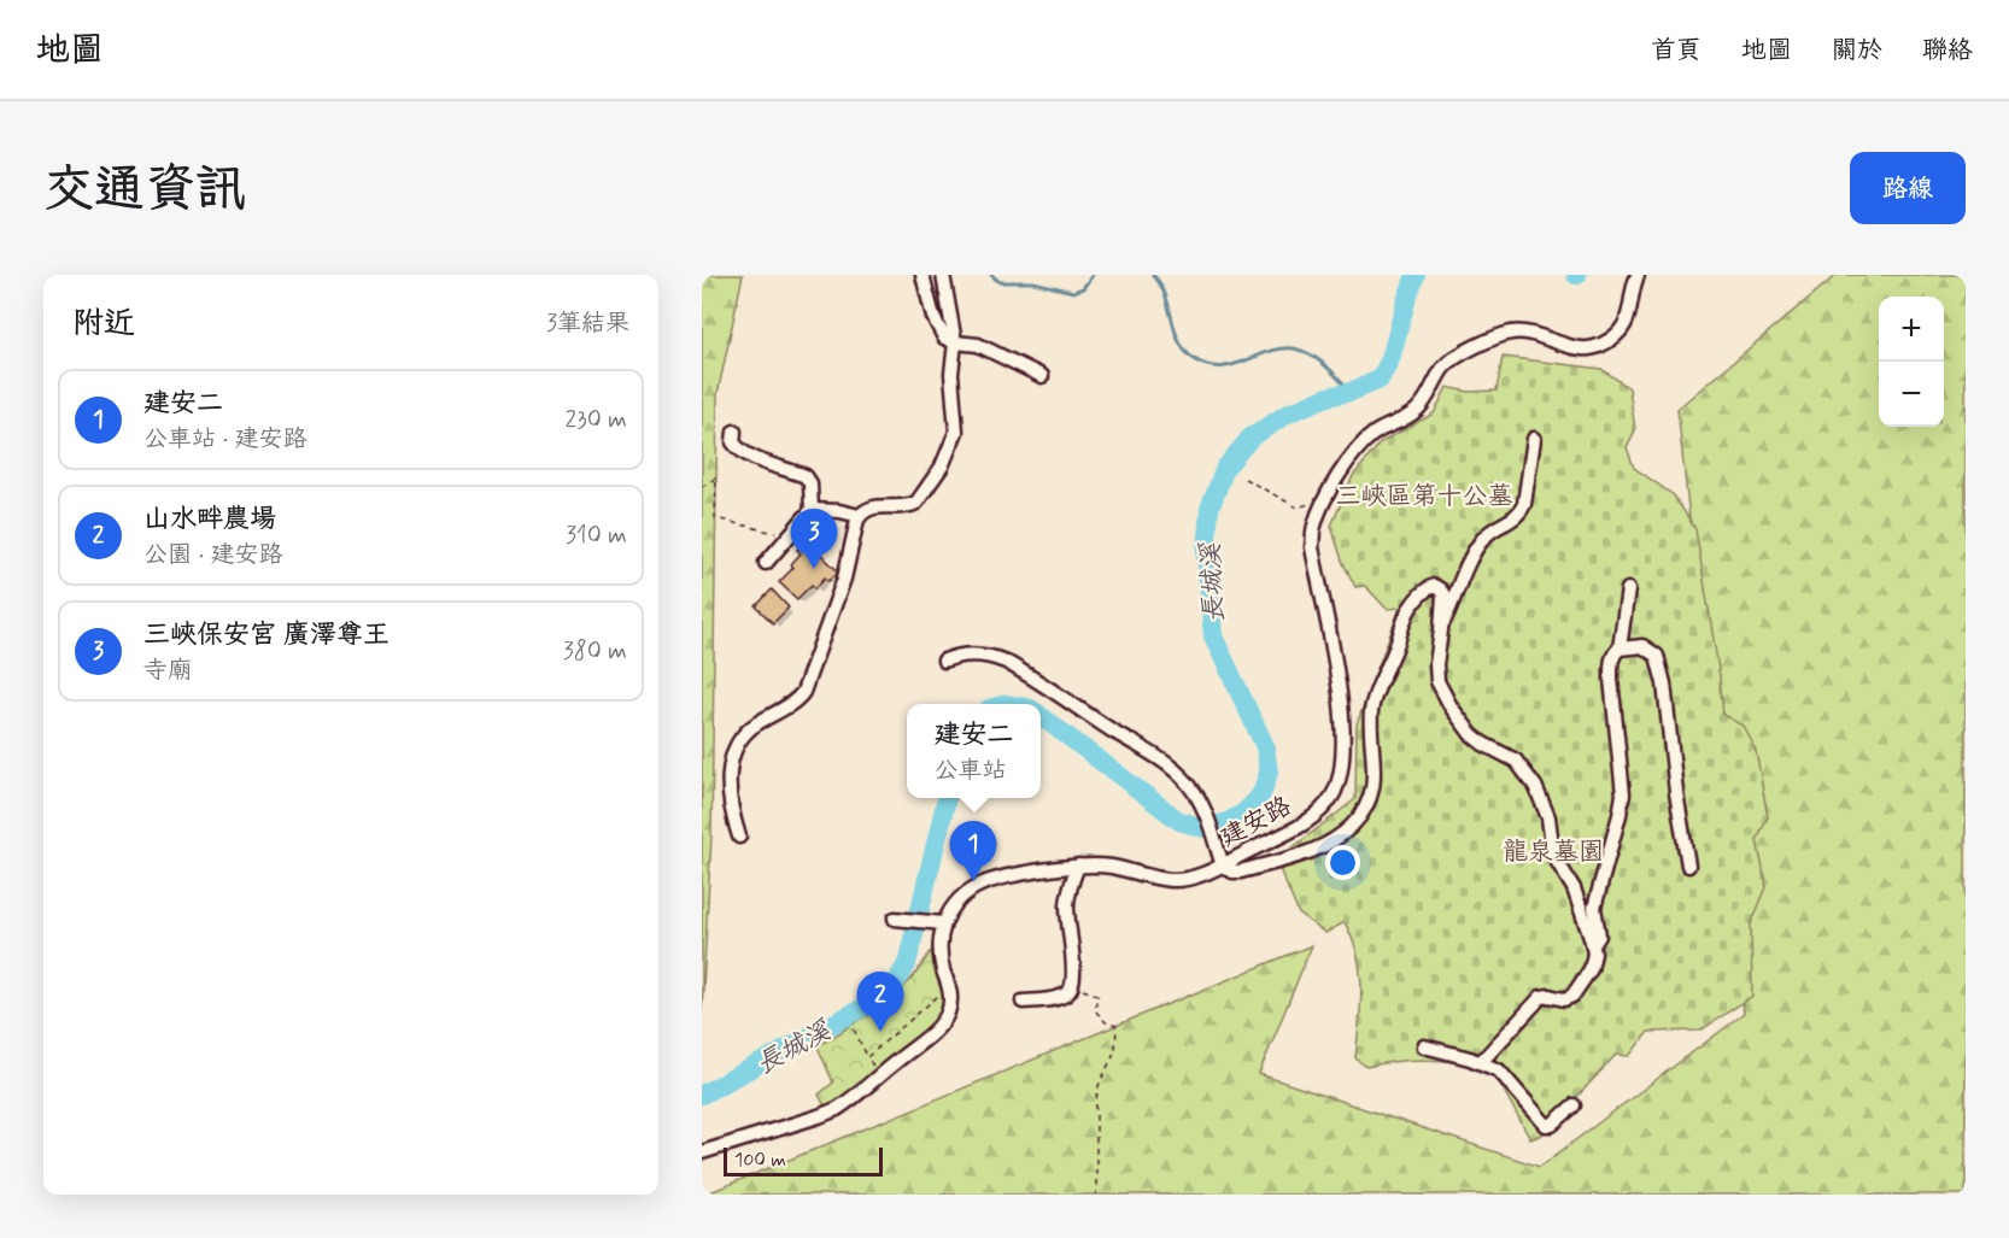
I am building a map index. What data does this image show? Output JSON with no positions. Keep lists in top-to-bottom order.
{
  "streets": {
    "street": ["建安路"]
  },
  "water": ["長城溪"],
  "parks": ["三峽區第十公墓", "龍泉墓園"],
  "scale_bar": "100 m",
  "page": {
    "header": "地圖",
    "nav": [
      "首頁",
      "地圖",
      "關於",
      "聯絡"
    ],
    "buttons": "路線",
    "title": "交通資訊",
    "heading": ["附近", "3筆結果"],
    "map_buttons": ["+", "−"],
    "list": [
      {
        "mark": "1",
        "name": "建安二",
        "note": "公車站 · 建安路",
        "value": "230 m"
      },
      {
        "mark": "2",
        "name": "山水畔農場",
        "note": "公園 · 建安路",
        "value": "310 m"
      },
      {
        "mark": "3",
        "name": "三峽保安宮 廣澤尊王",
        "note": "寺廟",
        "value": "380 m"
      }
    ],
    "pins": ["3", "1", "2"],
    "popup": ["建安二", "公車站"],
    "scale": "100 m"
  }
}
